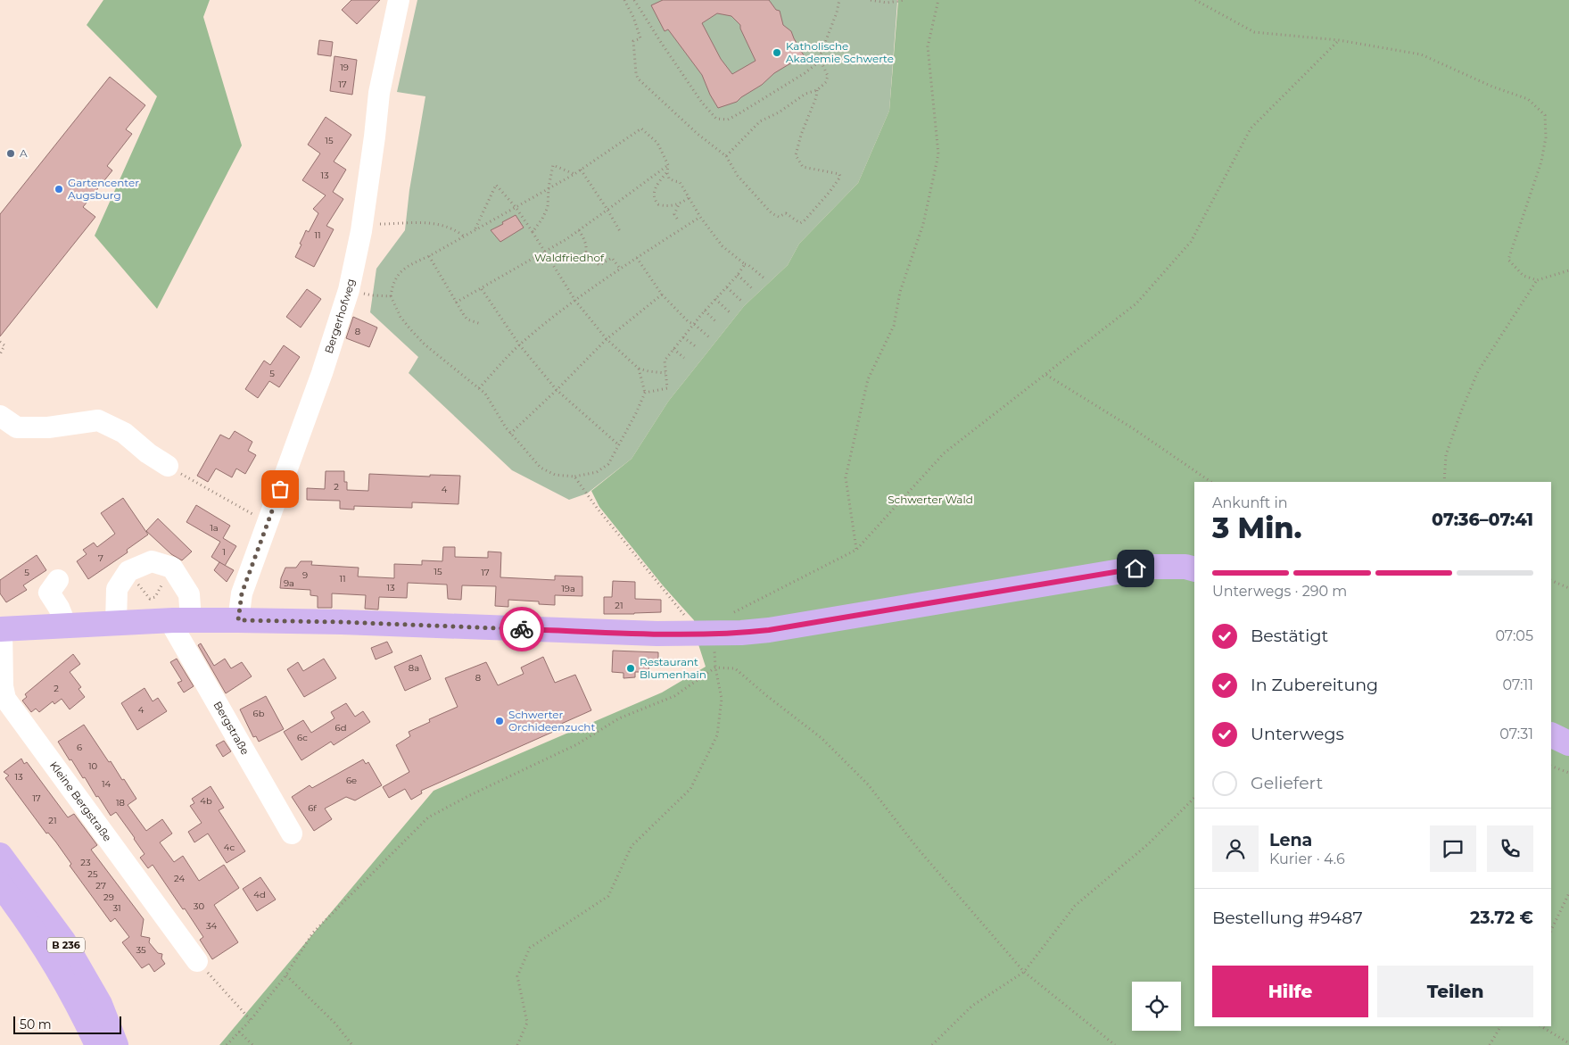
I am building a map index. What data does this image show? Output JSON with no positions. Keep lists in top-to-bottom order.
{
  "streets": {
    "main road": ["B 236"],
    "street": ["Bergerhofweg", "Bergstraße", "Kleine Bergstraße"]
  },
  "parks": ["Waldfriedhof", "Schwerter Wald"],
  "places": [
    "Katholische Akademie Schwerte",
    "A",
    "Gartencenter Augsburg",
    "Restaurant Blumenhain",
    "Schwerter Orchideenzucht"
  ],
  "house_numbers": [
    "19",
    "17",
    "15",
    "13",
    "11",
    "8",
    "5",
    "2",
    "4",
    "1a",
    "1",
    "7",
    "15",
    "5",
    "17",
    "9",
    "11",
    "9a",
    "13",
    "19a",
    "21",
    "8a",
    "8",
    "2",
    "4",
    "6b",
    "6d",
    "6c",
    "6",
    "10",
    "13",
    "6e",
    "14",
    "17",
    "4b",
    "18",
    "6f",
    "21",
    "4c",
    "23",
    "25",
    "24",
    "27",
    "4d",
    "29",
    "30",
    "31",
    "34",
    "35"
  ],
  "scale_bar": "50 m",
  "page": {
    "heading": ["3 Min.", "Ankunft in", "07:36–07:41"],
    "panel": [
      "Lena",
      "Kurier · 4.6",
      "Bestellung #9487",
      "23.72 €"
    ],
    "bar": "Unterwegs · 290 m",
    "list": [
      ["Bestätigt", "07:05"],
      ["In Zubereitung", "07:11"],
      ["Unterwegs", "07:31"],
      "Geliefert"
    ],
    "buttons": ["Hilfe", "Teilen"],
    "scale": "50 m"
  }
}
